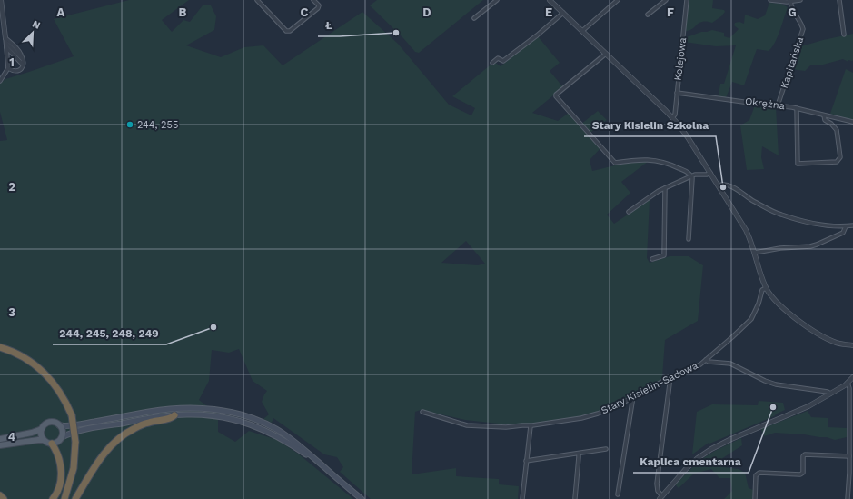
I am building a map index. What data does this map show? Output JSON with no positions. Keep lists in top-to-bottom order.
{
  "streets": {
    "street": [
      "Kolejowa",
      "Kapitańska",
      "Okrężna",
      "Stary Kisielin-Sadowa"
    ]
  },
  "crossings": [
    ["Kolejowa", "Okrężna"],
    ["Kapitańska", "Okrężna"]
  ],
  "places": [
    "Ł",
    "244, 255",
    "Stary Kisielin Szkolna",
    "244, 245, 248, 249",
    "Kaplica cmentarna"
  ],
  "north": "top right",
  "grid": {
    "columns": [
      "A",
      "B",
      "C",
      "D",
      "E",
      "F",
      "G"
    ],
    "rows": [
      "1",
      "2",
      "3",
      "4"
    ]
  }
}
